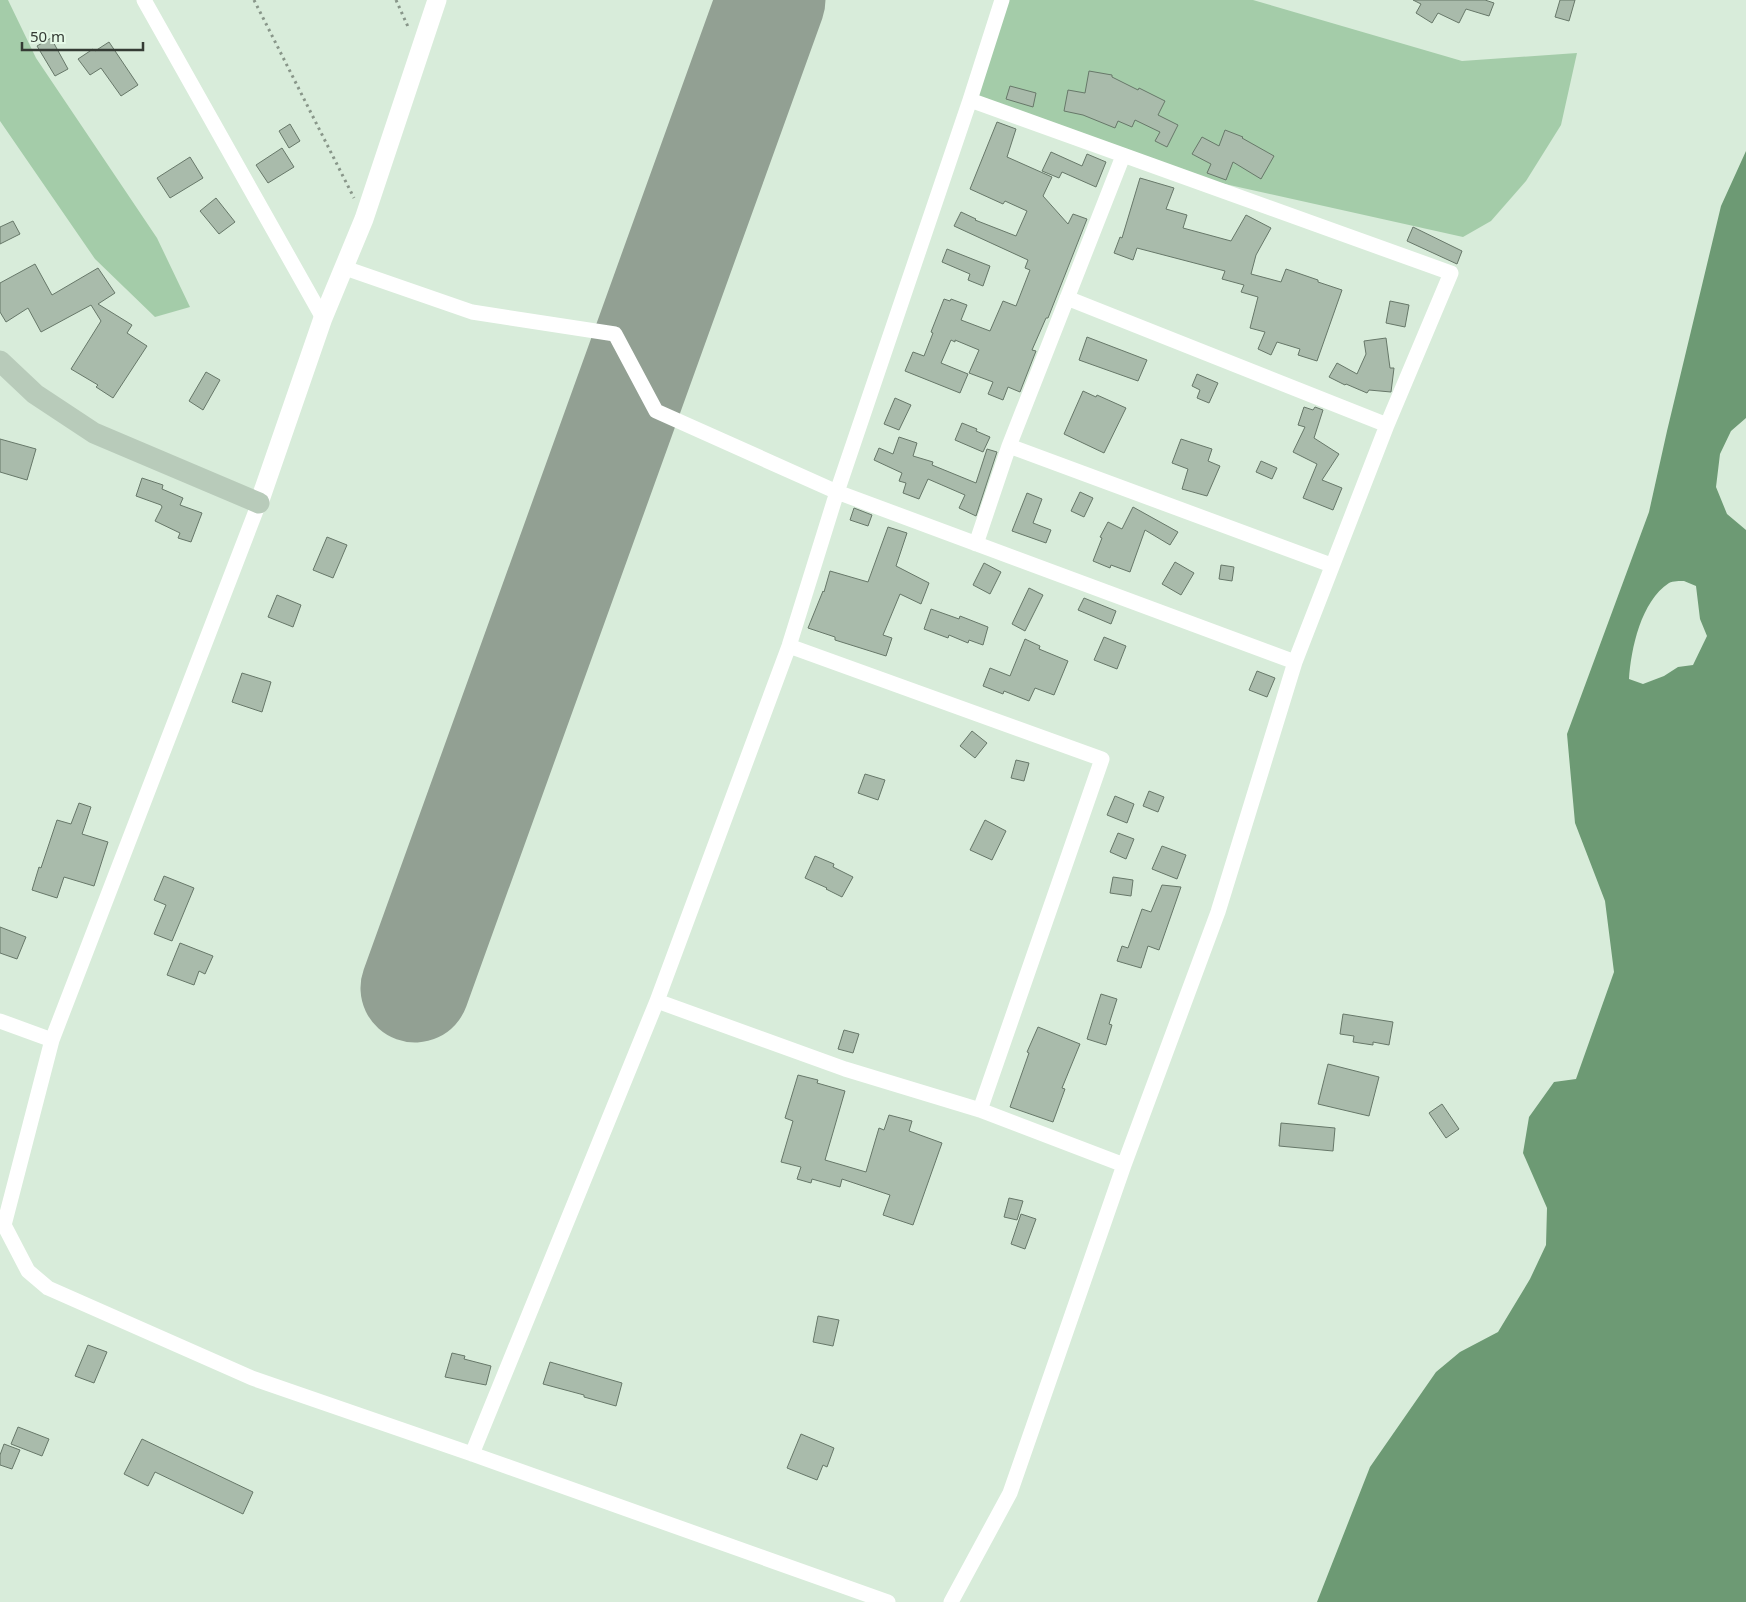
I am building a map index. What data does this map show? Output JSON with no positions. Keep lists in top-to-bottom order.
{
  "scale_bar": "50 m"
}
